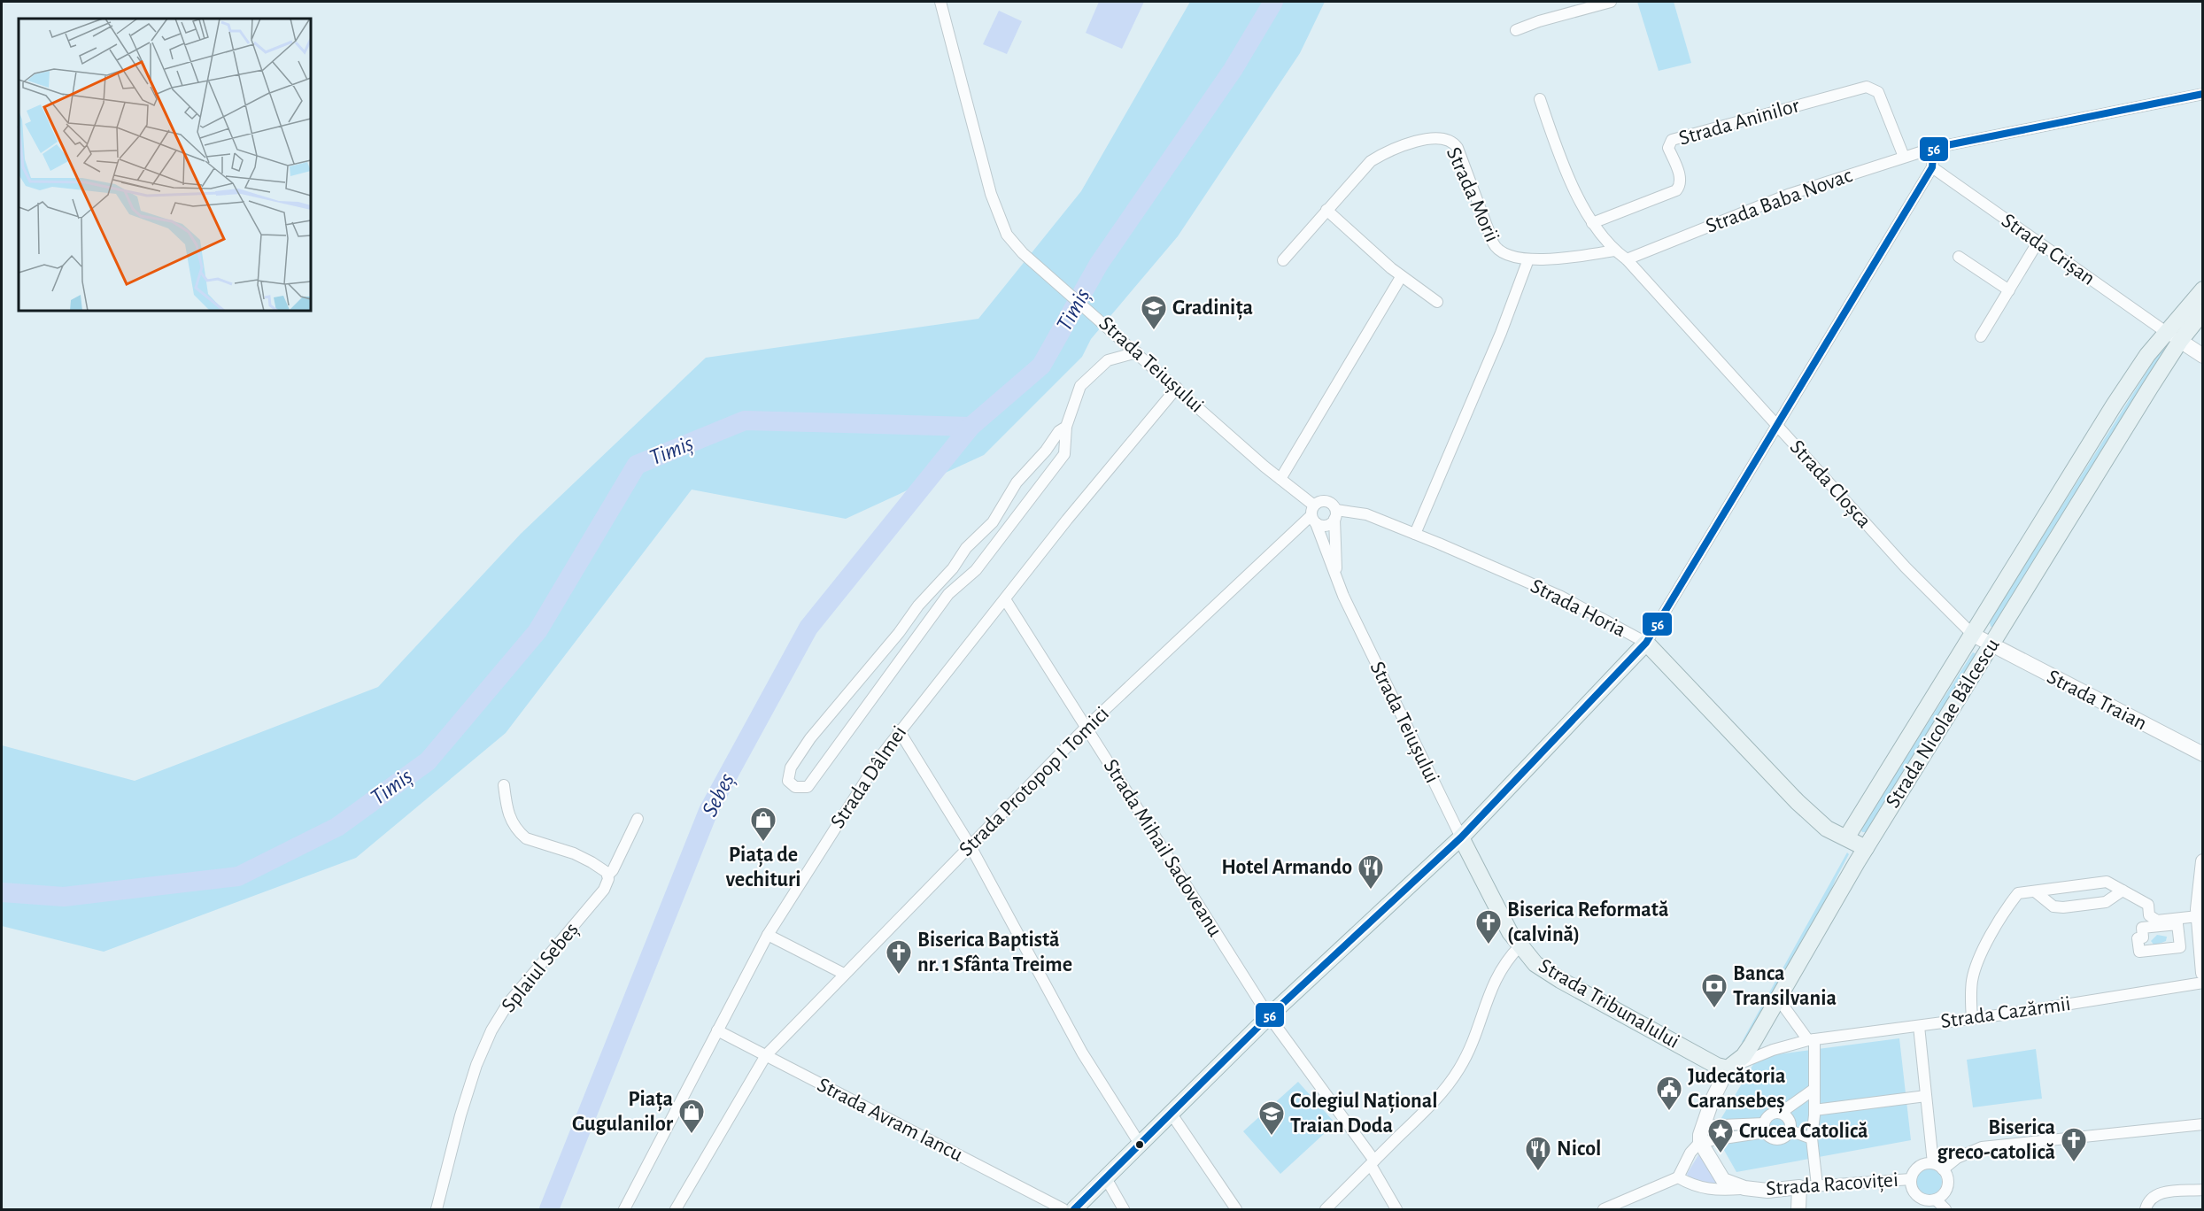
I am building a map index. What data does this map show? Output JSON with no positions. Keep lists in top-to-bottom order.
{
  "streets": {
    "main road": ["Strada Horia", "Strada Nicolae Bălcescu", "Strada Tribunalului"],
    "street": [
      "Strada Aninilor",
      "Strada Morii",
      "Strada Baba Novac",
      "Strada Crișan",
      "Strada Teiușului",
      "Strada Cloșca",
      "Strada Traian",
      "Strada Dâlmei",
      "Strada Protopop I Tomici",
      "Strada Mihail Sadoveanu",
      "Splaiul Sebeș",
      "Strada Cazărmii",
      "Strada Avram Iancu",
      "Strada Racoviței"
    ]
  },
  "crossings": [
    ["Strada Aninilor", "Strada Baba Novac"],
    ["Strada Baba Novac", "Strada Cloșca"],
    ["Strada Crișan", "Strada Nicolae Bălcescu"],
    ["Strada Teiușului", "Strada Horia"],
    ["Strada Teiușului", "Strada Dâlmei"],
    ["Strada Teiușului", "Strada Protopop I Tomici"],
    ["Strada Teiușului", "Strada Tribunalului"],
    ["Strada Cloșca", "Strada Traian"],
    ["Strada Cloșca", "Strada Nicolae Bălcescu"],
    ["Strada Horia", "Strada Nicolae Bălcescu"],
    ["Strada Horia", "Strada Protopop I Tomici"],
    ["Strada Traian", "Strada Nicolae Bălcescu"],
    ["Strada Nicolae Bălcescu", "Strada Tribunalului"],
    ["Strada Nicolae Bălcescu", "Strada Cazărmii"],
    ["Strada Nicolae Bălcescu", "Strada Racoviței"],
    ["Strada Dâlmei", "Strada Mihail Sadoveanu"],
    ["Strada Dâlmei", "Strada Avram Iancu"],
    ["Strada Protopop I Tomici", "Strada Mihail Sadoveanu"],
    ["Strada Protopop I Tomici", "Strada Avram Iancu"],
    ["Strada Tribunalului", "Strada Cazărmii"]
  ],
  "water": ["Timiș", "Sebeș"],
  "places": {
    "school or university": ["Gradinița", "Colegiul Național Traian Doda"],
    "shop": ["Piața de vechituri", "Piața Gugulanilor"],
    "restaurant": ["Hotel Armando", "Nicol"],
    "church": ["Biserica Reformată (calvină)", "Biserica Baptistă nr. 1 Sfânta Treime", "Biserica greco-catolică"],
    "bank": ["Banca Transilvania"],
    "public building": ["Judecătoria Caransebeș"],
    "place": ["Crucea Catolică"]
  },
  "lines": ["transit line 56"]
}
